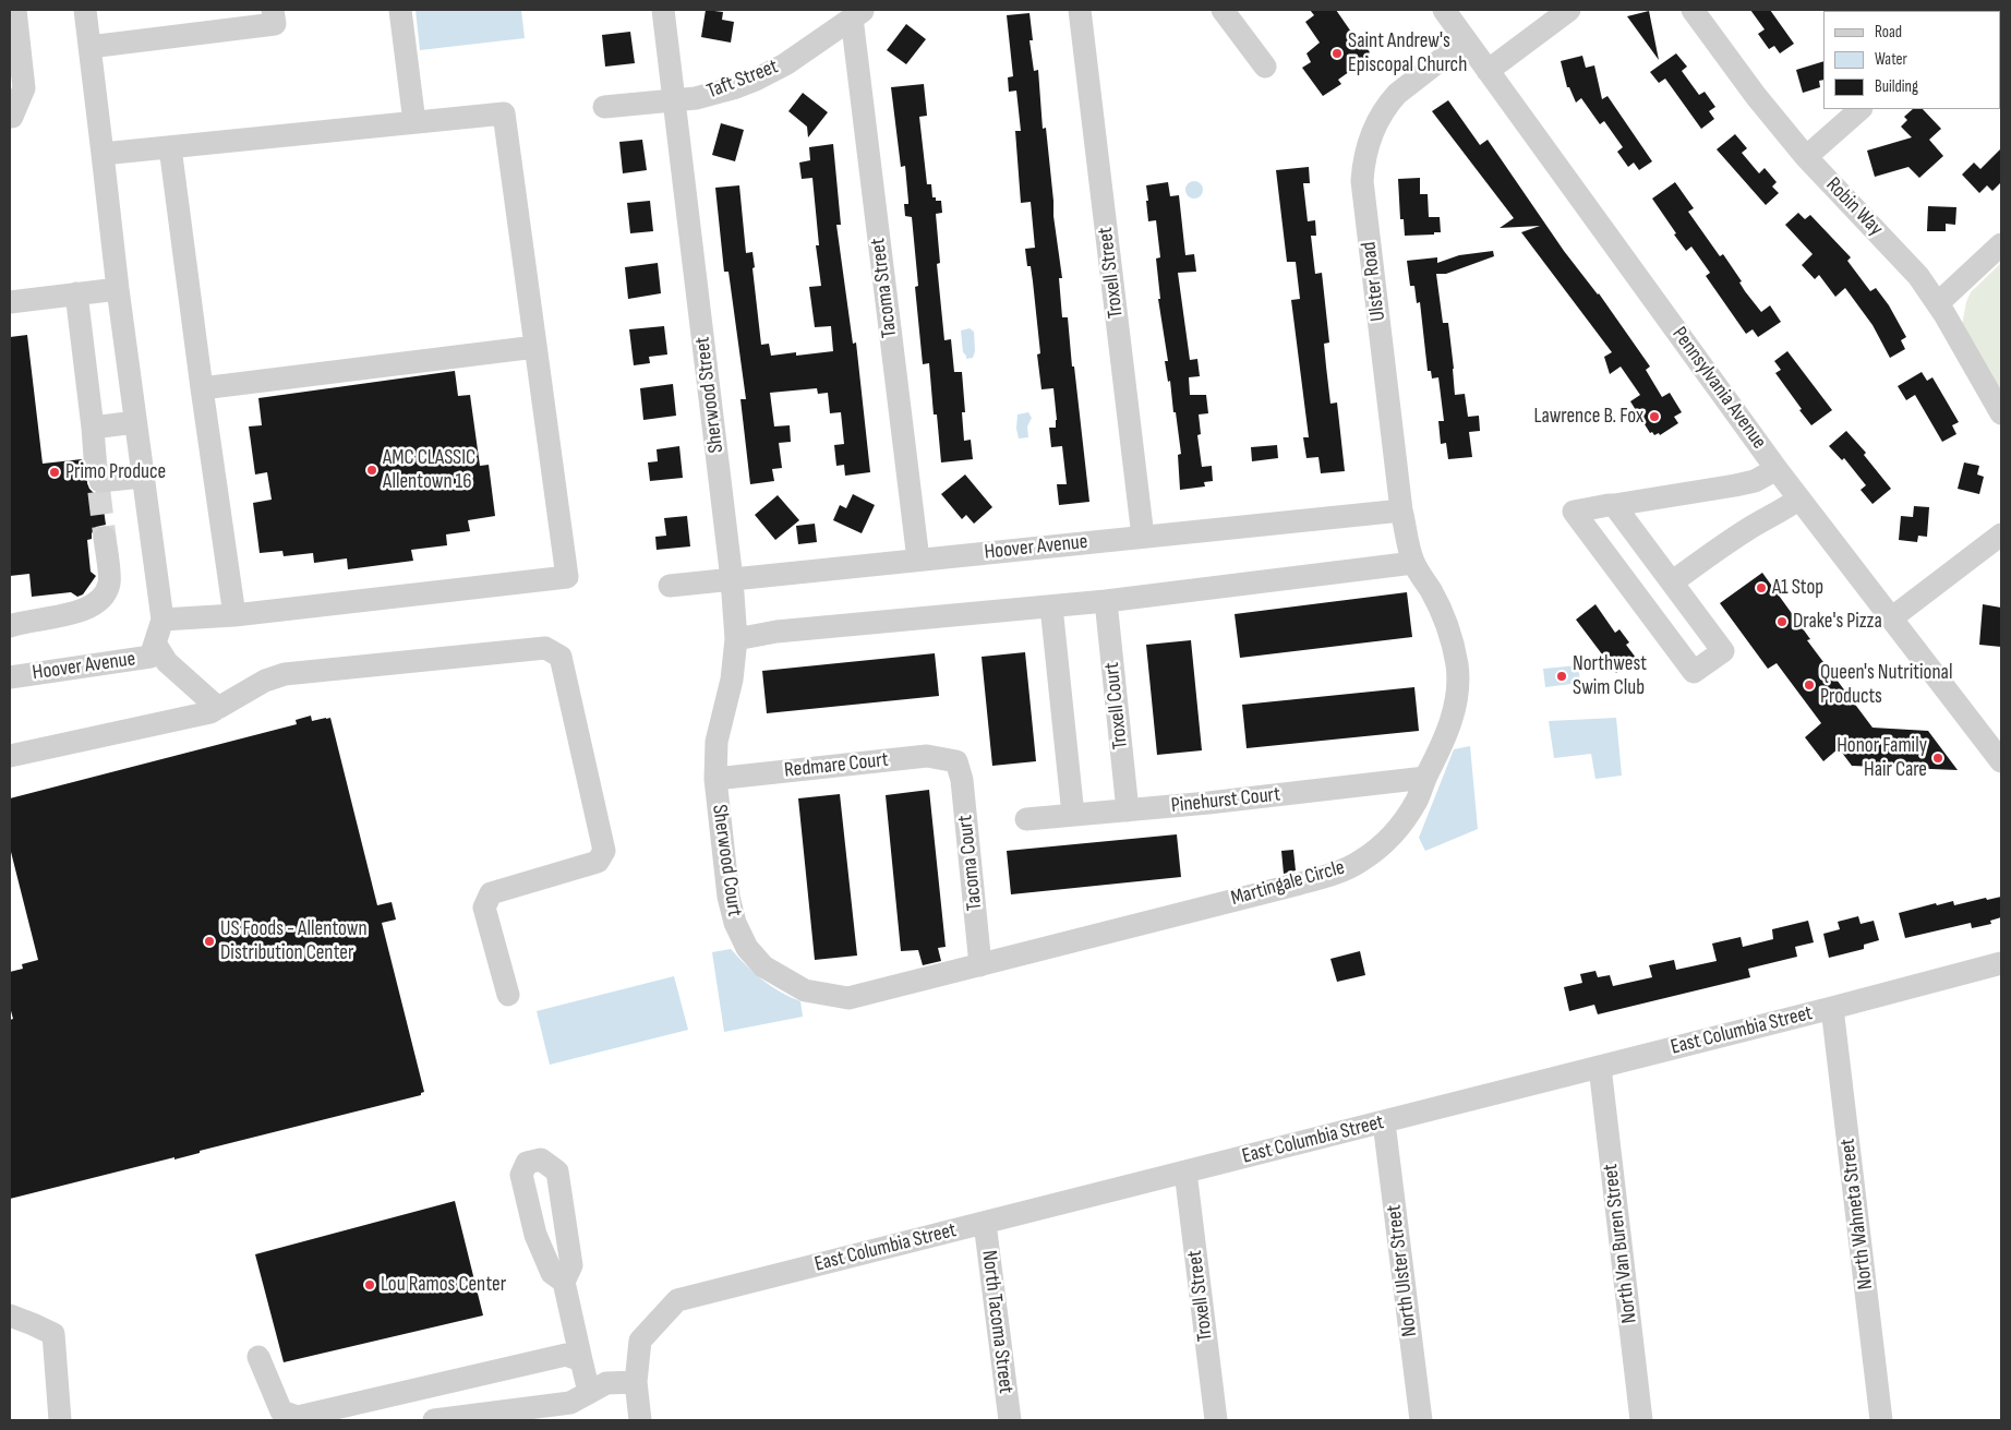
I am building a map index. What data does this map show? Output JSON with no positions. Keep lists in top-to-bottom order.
{
  "streets": {
    "street": [
      "Taft Street",
      "Robin Way",
      "Troxell Street",
      "Ulster Road",
      "Tacoma Street",
      "Pennsylvania Avenue",
      "Sherwood Street",
      "Hoover Avenue",
      "Troxell Court",
      "Redmare Court",
      "Pinehurst Court",
      "Sherwood Court",
      "Tacoma Court",
      "Martingale Circle",
      "East Columbia Street",
      "North Wahneta Street",
      "North Van Buren Street",
      "North Ulster Street",
      "North Tacoma Street"
    ]
  },
  "crossings": [
    ["Taft Street", "Tacoma Street"],
    ["Taft Street", "Sherwood Street"],
    ["Troxell Street", "Hoover Avenue"],
    ["Troxell Street", "East Columbia Street"],
    ["Ulster Road", "Pennsylvania Avenue"],
    ["Ulster Road", "Hoover Avenue"],
    ["Ulster Road", "Martingale Circle"],
    ["Tacoma Street", "Hoover Avenue"],
    ["Sherwood Street", "Hoover Avenue"],
    ["Sherwood Street", "Redmare Court"],
    ["Sherwood Street", "Sherwood Court"],
    ["Troxell Court", "Pinehurst Court"],
    ["Redmare Court", "Sherwood Court"],
    ["Redmare Court", "Tacoma Court"],
    ["Pinehurst Court", "Martingale Circle"],
    ["Sherwood Court", "Tacoma Court"],
    ["Sherwood Court", "Martingale Circle"],
    ["Tacoma Court", "Martingale Circle"],
    ["East Columbia Street", "North Wahneta Street"],
    ["East Columbia Street", "North Van Buren Street"],
    ["East Columbia Street", "North Ulster Street"],
    ["East Columbia Street", "North Tacoma Street"]
  ],
  "places": [
    "Saint Andrew's Episcopal Church",
    "Lawrence B. Fox",
    "AMC CLASSIC Allentown 16",
    "Primo Produce",
    "A1 Stop",
    "Drake's Pizza",
    "Northwest Swim Club",
    "Queen's Nutritional Products",
    "Honor Family Hair Care",
    "US Foods - Allentown Distribution Center",
    "Lou Ramos Center"
  ],
  "legend": ["Road", "Water", "Building"]
}
